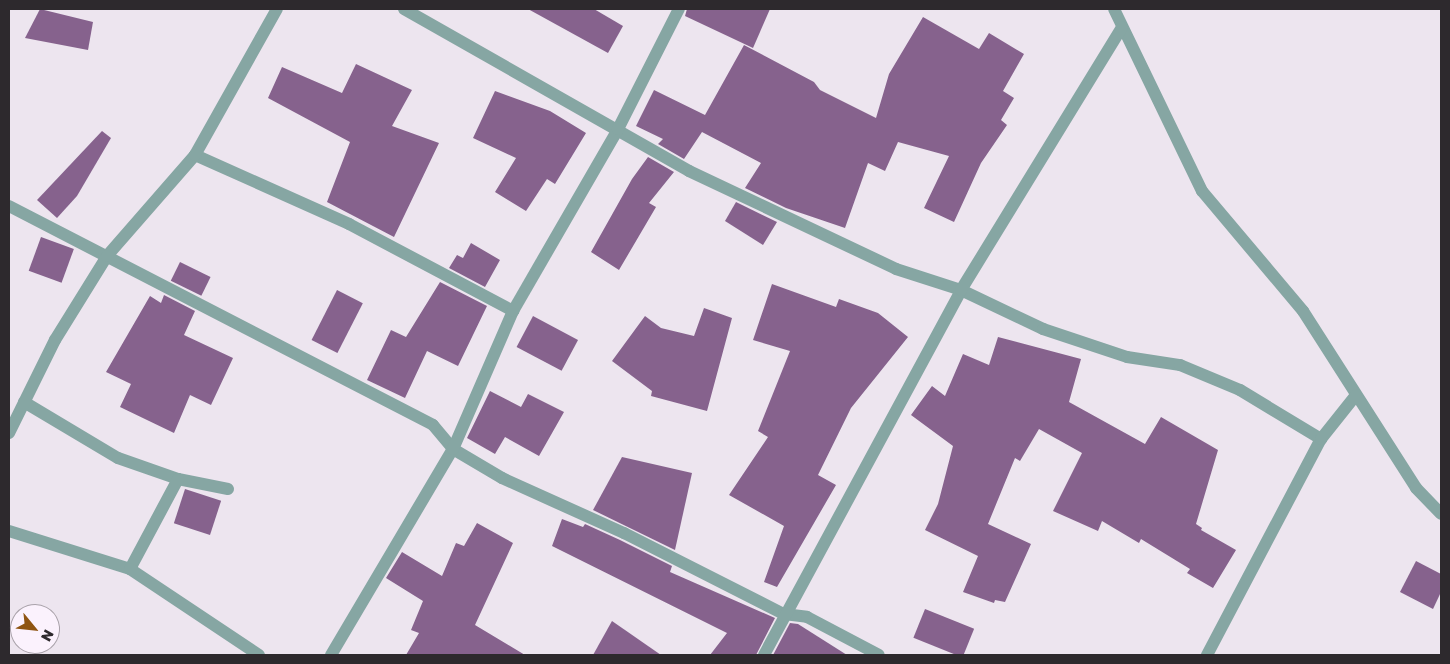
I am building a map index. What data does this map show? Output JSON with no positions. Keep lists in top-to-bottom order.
{
  "north": "bottom right"
}
